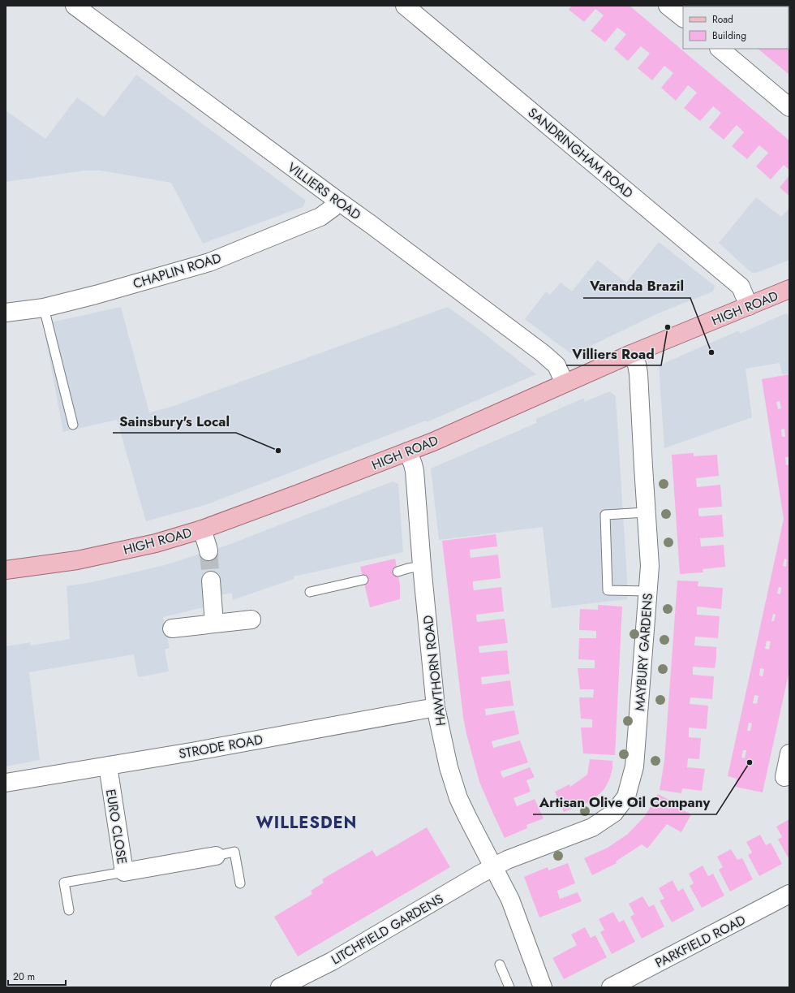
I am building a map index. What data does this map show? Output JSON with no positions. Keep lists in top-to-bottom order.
{
  "streets": {
    "main road": ["HIGH ROAD"],
    "street": [
      "SANDRINGHAM ROAD",
      "VILLIERS ROAD",
      "CHAPLIN ROAD",
      "MAYBURY GARDENS",
      "HAWTHORN ROAD",
      "STRODE ROAD",
      "EURO CLOSE",
      "LITCHFIELD GARDENS",
      "PARKFIELD ROAD"
    ]
  },
  "crossings": [
    ["SANDRINGHAM ROAD", "HIGH ROAD"],
    ["VILLIERS ROAD", "CHAPLIN ROAD"],
    ["VILLIERS ROAD", "HIGH ROAD"],
    ["HIGH ROAD", "MAYBURY GARDENS"],
    ["HIGH ROAD", "HAWTHORN ROAD"],
    ["MAYBURY GARDENS", "HAWTHORN ROAD"],
    ["MAYBURY GARDENS", "LITCHFIELD GARDENS"],
    ["HAWTHORN ROAD", "STRODE ROAD"],
    ["HAWTHORN ROAD", "LITCHFIELD GARDENS"],
    ["STRODE ROAD", "EURO CLOSE"]
  ],
  "districts": ["WILLESDEN"],
  "places": [
    "Villiers Road",
    "Varanda Brazil",
    "Sainsbury's Local",
    "Artisan Olive Oil Company"
  ],
  "legend": ["Road", "Building"],
  "scale_bar": "20 m"
}
